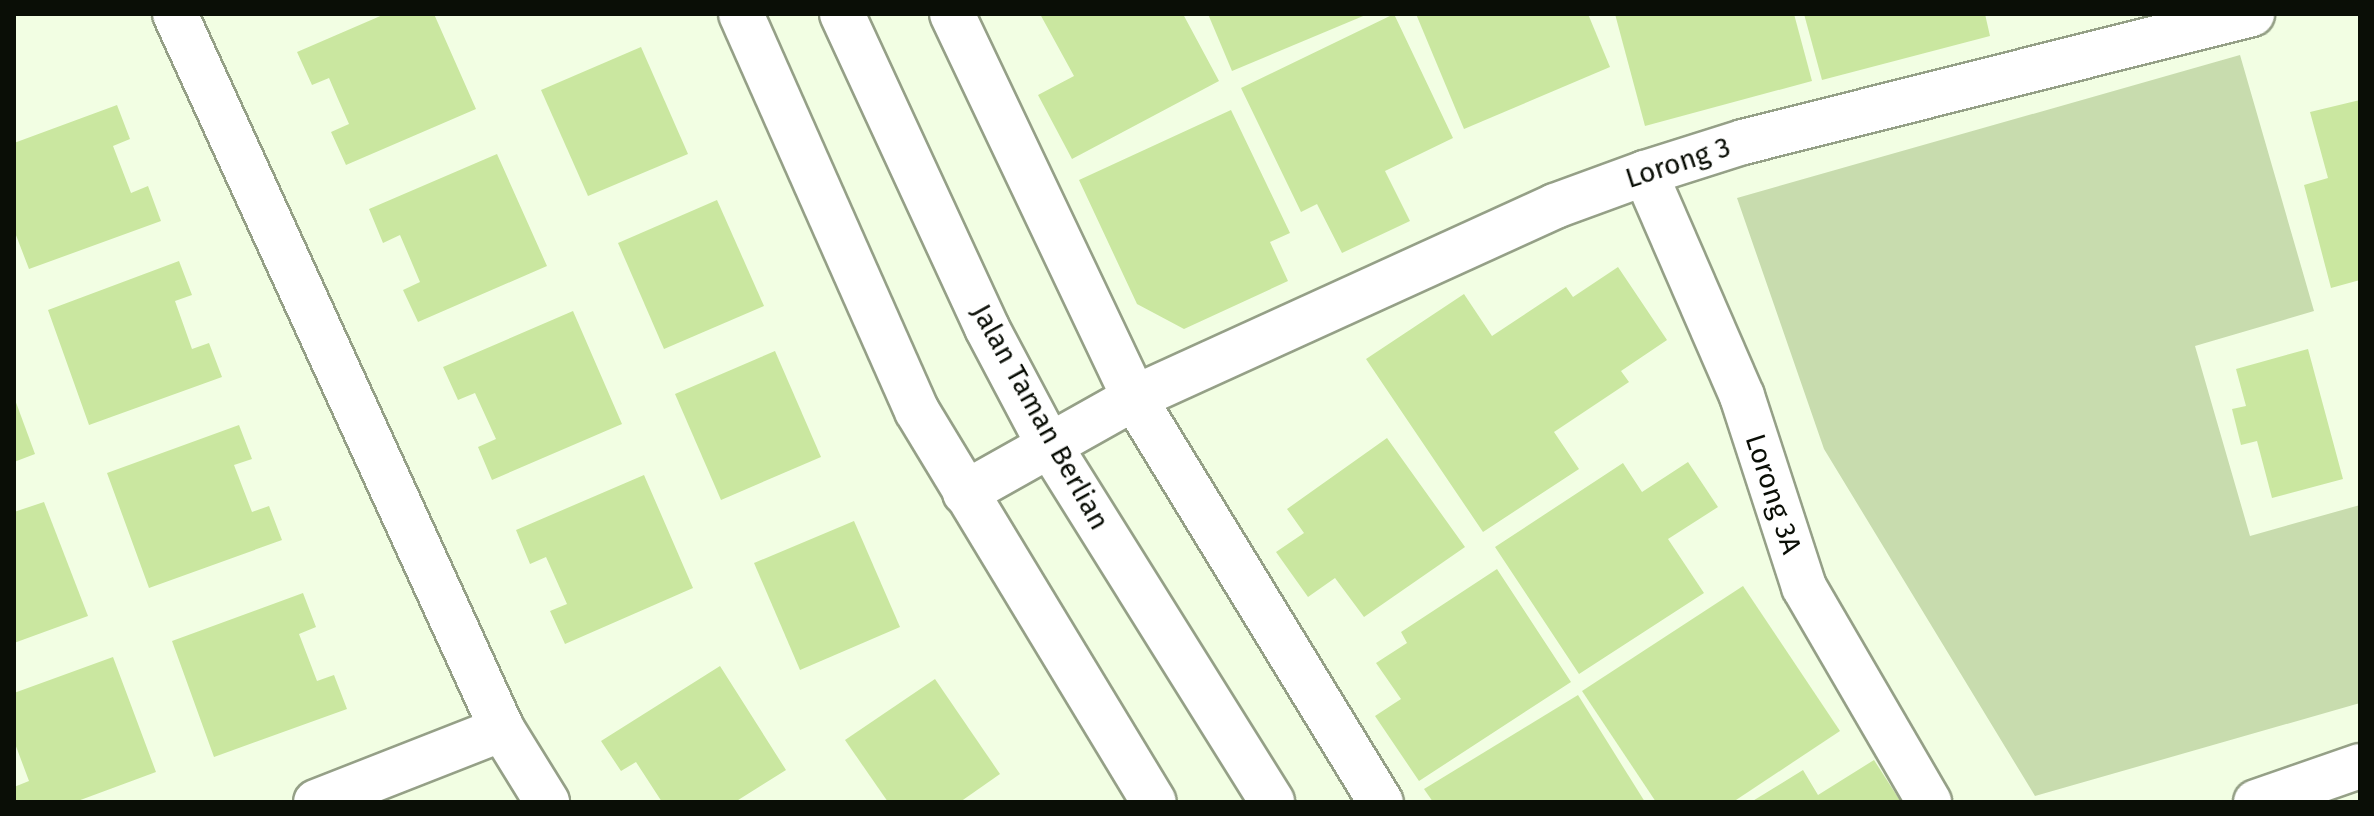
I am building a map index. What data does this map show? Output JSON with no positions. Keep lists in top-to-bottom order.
{
  "streets": {
    "street": ["Lorong 3", "Jalan Taman Berlian", "Lorong 3A"]
  },
  "crossings": [
    ["Lorong 3", "Jalan Taman Berlian"],
    ["Lorong 3", "Lorong 3A"]
  ]
}
